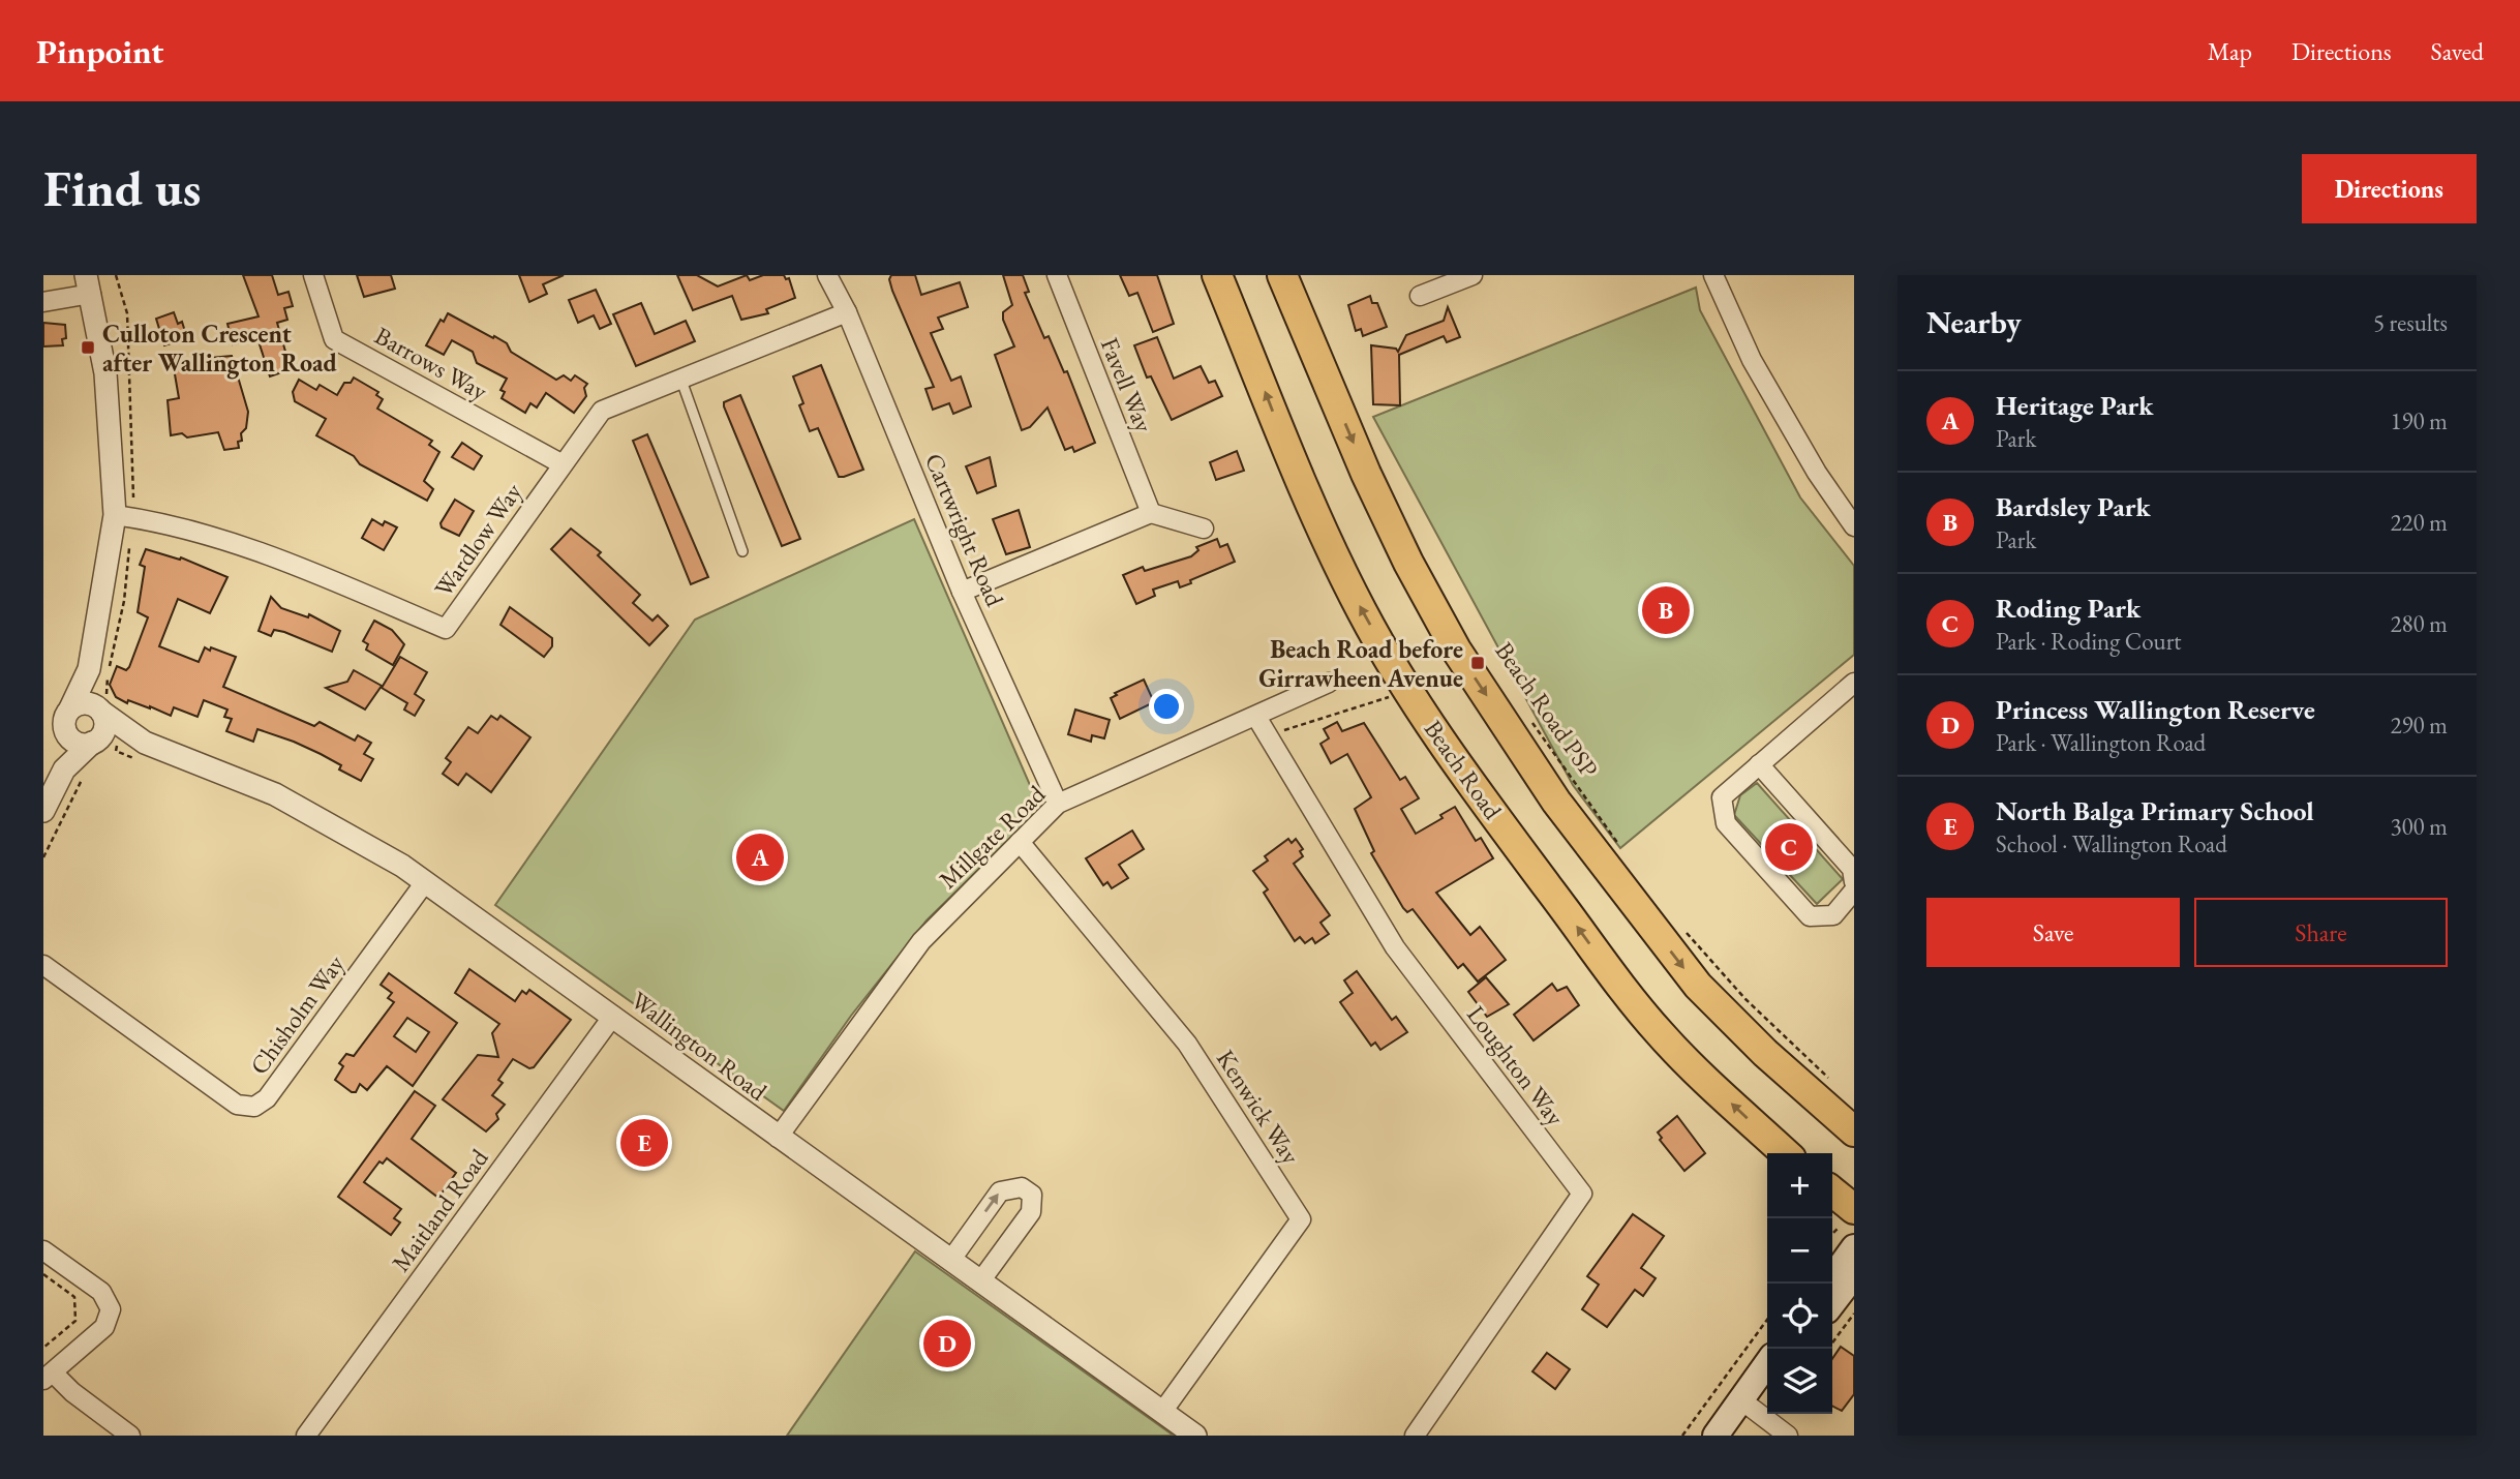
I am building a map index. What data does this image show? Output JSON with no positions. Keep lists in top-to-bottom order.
{
  "streets": {
    "main road": ["Beach Road"],
    "street": [
      "Barrows Way",
      "Favell Way",
      "Cartwright Road",
      "Wardlow Way",
      "Millgate Road",
      "Chisholm Way",
      "Wallington Road",
      "Loughton Way",
      "Kenwick Way",
      "Maitland Road"
    ],
    "path": ["Beach Road PSP"]
  },
  "crossings": [
    ["Barrows Way", "Wardlow Way"],
    ["Cartwright Road", "Wardlow Way"],
    ["Cartwright Road", "Millgate Road"],
    ["Millgate Road", "Wallington Road"],
    ["Millgate Road", "Loughton Way"],
    ["Millgate Road", "Kenwick Way"],
    ["Chisholm Way", "Wallington Road"],
    ["Wallington Road", "Kenwick Way"],
    ["Wallington Road", "Maitland Road"]
  ],
  "places": {
    "transit": ["Culloton Crescent after Wallington Road", "Beach Road before Girrawheen Avenue"]
  },
  "page": {
    "header": "Pinpoint",
    "nav": ["Map", "Directions", "Saved"],
    "buttons": [
      "Directions",
      ["Save", "Share"]
    ],
    "title": "Find us",
    "heading": ["Nearby", "5 results"],
    "list": [
      {
        "mark": "A",
        "name": "Heritage Park",
        "note": "Park",
        "value": "190 m"
      },
      {
        "mark": "B",
        "name": "Bardsley Park",
        "note": "Park",
        "value": "220 m"
      },
      {
        "mark": "C",
        "name": "Roding Park",
        "note": "Park · Roding Court",
        "value": "280 m"
      },
      {
        "mark": "D",
        "name": "Princess Wallington Reserve",
        "note": "Park · Wallington Road",
        "value": "290 m"
      },
      {
        "mark": "E",
        "name": "North Balga Primary School",
        "note": "School · Wallington Road",
        "value": "300 m"
      }
    ],
    "pins": [
      "B",
      "C",
      "A",
      "E",
      "D"
    ],
    "map_buttons": ["+", "−"]
  }
}
